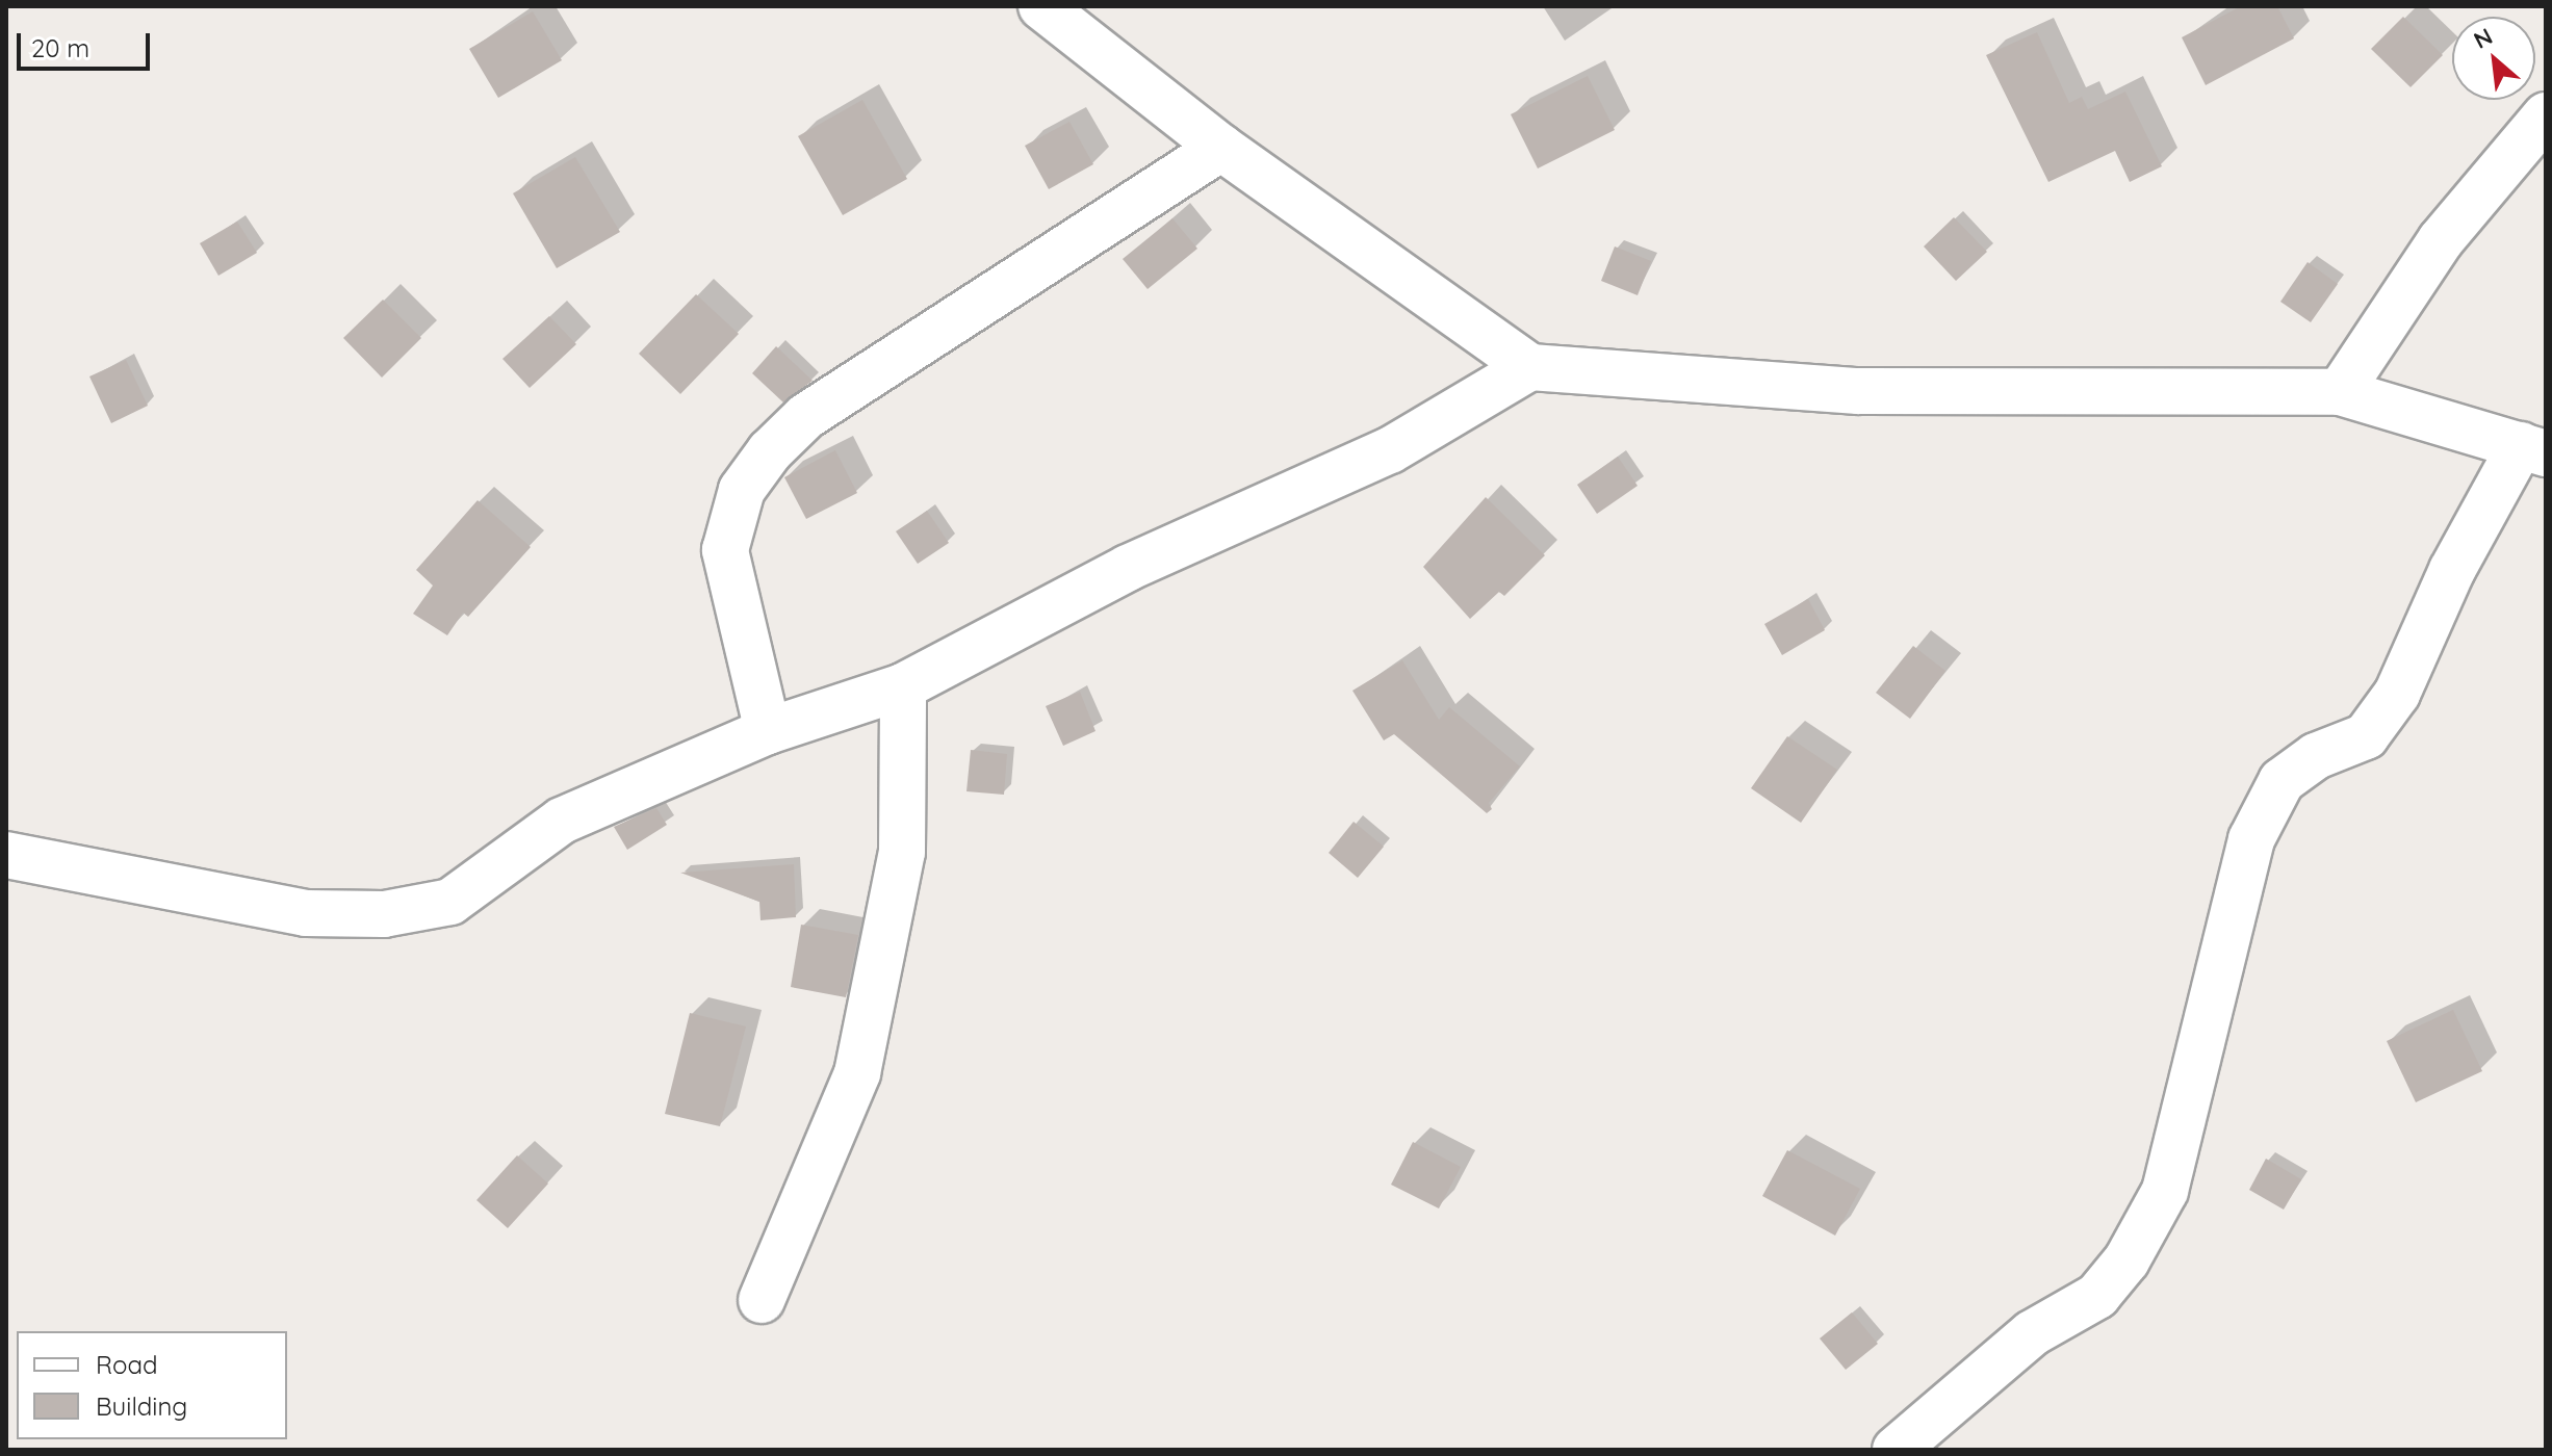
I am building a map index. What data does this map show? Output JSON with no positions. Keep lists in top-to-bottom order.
{
  "legend": ["Road", "Building"],
  "scale_bar": "20 m",
  "north": "top left"
}
